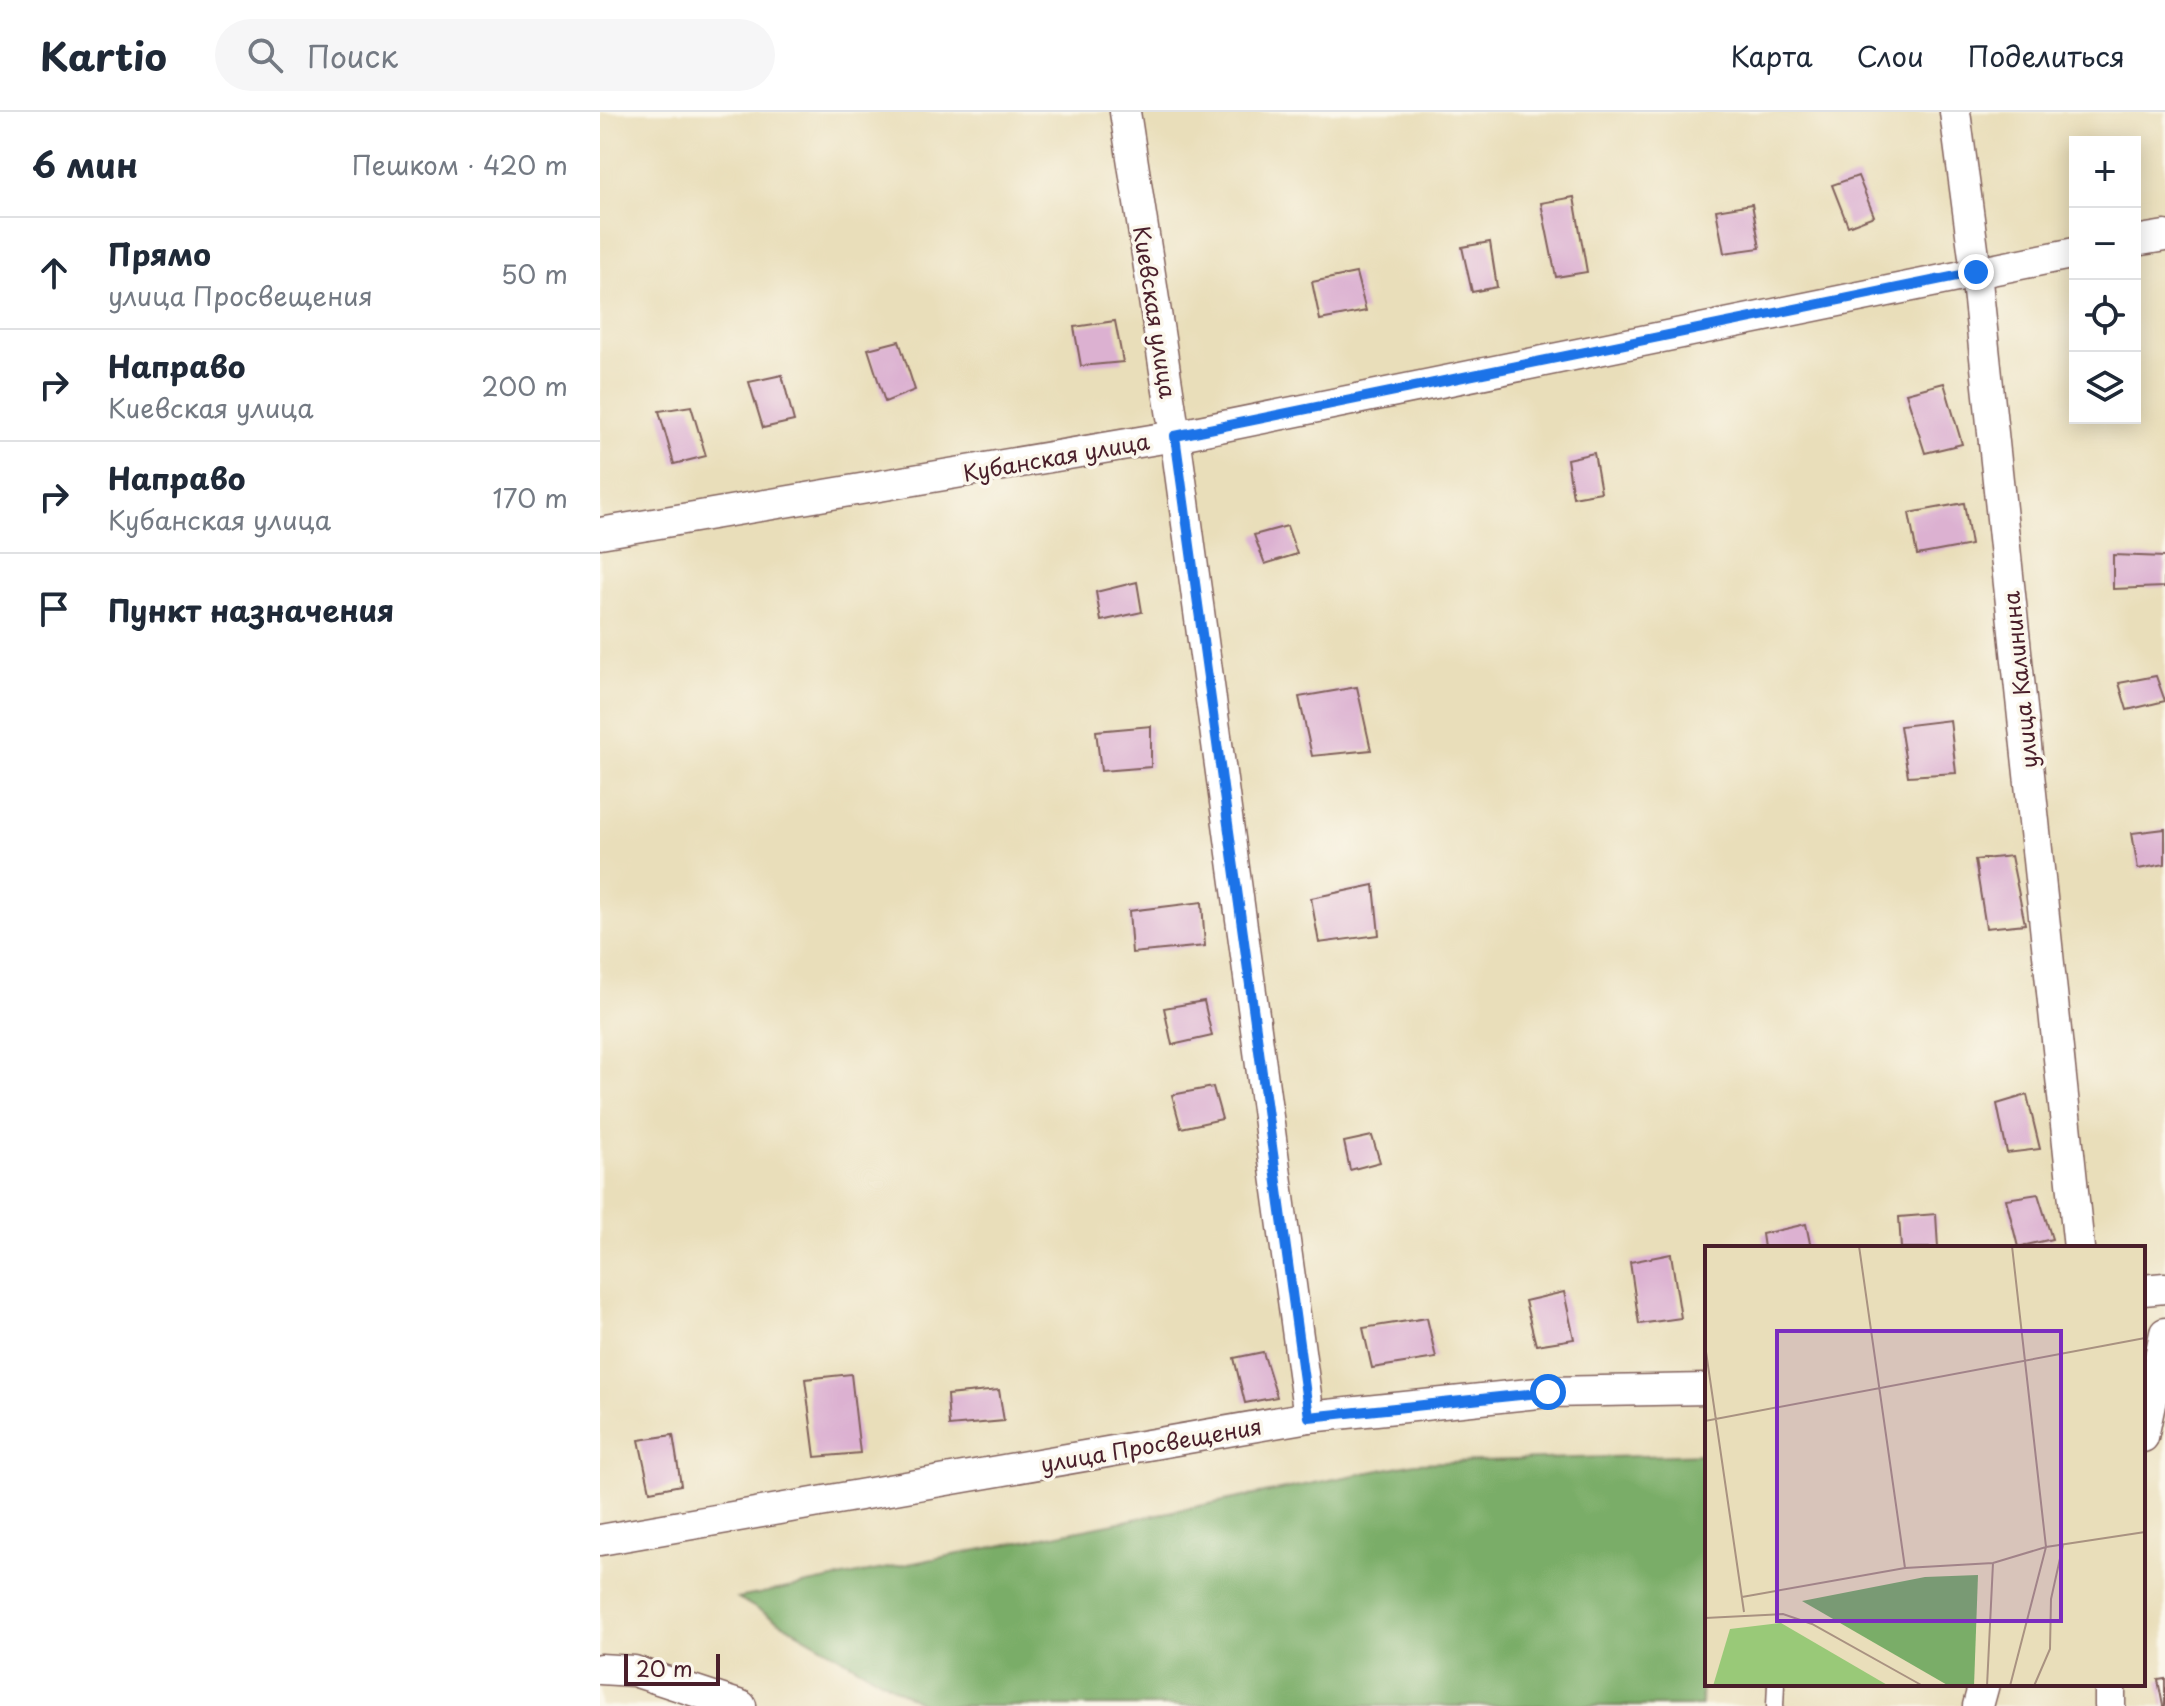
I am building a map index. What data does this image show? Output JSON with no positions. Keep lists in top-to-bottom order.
{
  "streets": {
    "street": [
      "Киевская улица",
      "Кубанская улица",
      "улица Калинина",
      "улица Просвещения"
    ]
  },
  "crossings": [
    ["Киевская улица", "Кубанская улица"],
    ["Киевская улица", "улица Просвещения"],
    ["Кубанская улица", "улица Калинина"]
  ],
  "scale_bar": "20 m",
  "page": {
    "header": "Kartio",
    "search": "Поиск",
    "nav": ["Карта", "Слои", "Поделиться"],
    "heading": ["6 мин", "Пешком · 420 m"],
    "map_buttons": ["+", "−"],
    "list": [
      ["Прямо", "улица Просвещения", "50 m"],
      ["Направо", "Киевская улица", "200 m"],
      ["Направо", "Кубанская улица", "170 m"],
      "Пункт назначения"
    ],
    "scale": "20 m"
  }
}
